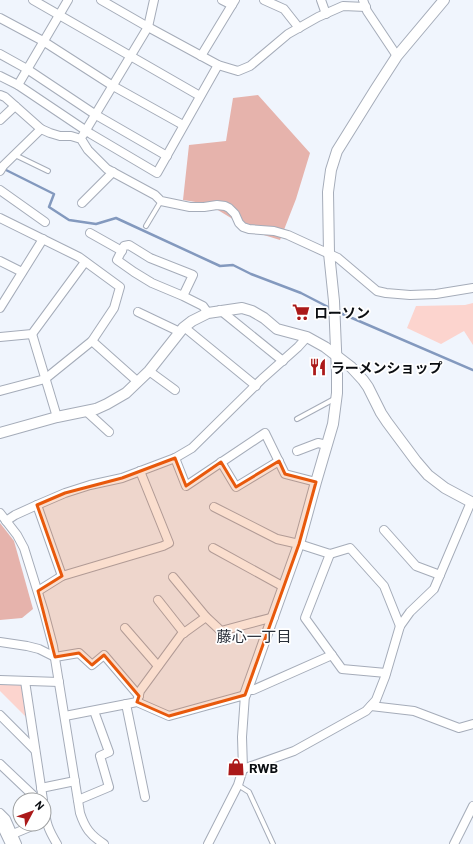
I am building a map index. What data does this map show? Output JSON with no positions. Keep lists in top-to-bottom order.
{
  "districts": ["藤心一丁目"],
  "places": {
    "supermarket": ["ローソン"],
    "restaurant": ["ラーメンショップ"],
    "shop": ["RWB"]
  },
  "north": "top right"
}
